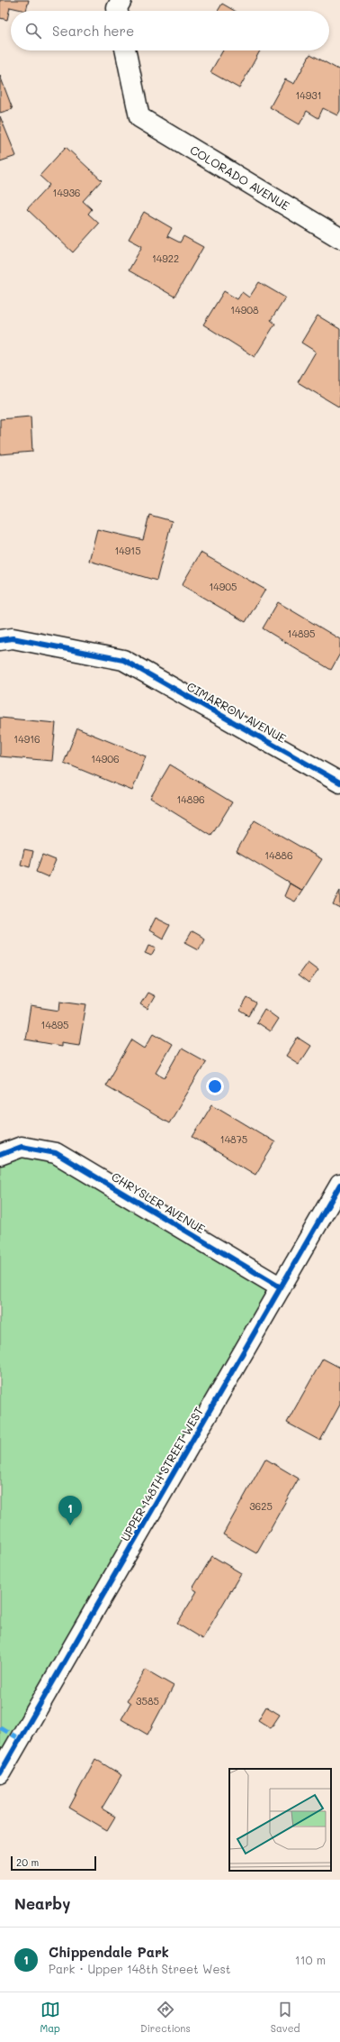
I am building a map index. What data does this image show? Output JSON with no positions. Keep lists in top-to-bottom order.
{
  "streets": {
    "street": [
      "COLORADO AVENUE",
      "CIMARRON AVENUE",
      "CHRYSLER AVENUE",
      "UPPER 148TH STREET WEST"
    ]
  },
  "crossings": [
    ["CHRYSLER AVENUE", "UPPER 148TH STREET WEST"]
  ],
  "house_numbers": [
    "14931",
    "14936",
    "14922",
    "14908",
    "14915",
    "14905",
    "14895",
    "14916",
    "14906",
    "14896",
    "14886",
    "14895",
    "14875",
    "3625",
    "3585"
  ],
  "scale_bar": "20 m",
  "page": {
    "search": "Search here",
    "pins": "1",
    "scale": "20 m",
    "heading": "Nearby",
    "list": [
      {
        "mark": "1",
        "name": "Chippendale Park",
        "note": "Park · Upper 148th Street West",
        "value": "110 m"
      }
    ],
    "nav": ["Map", "Directions", "Saved"]
  }
}
